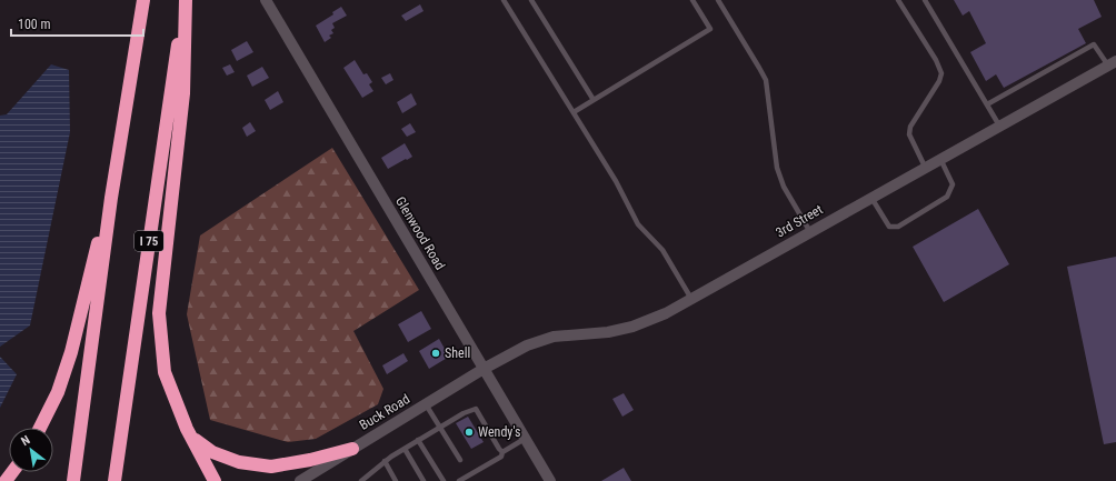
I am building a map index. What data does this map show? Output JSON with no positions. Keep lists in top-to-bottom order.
{
  "streets": {
    "highway": ["I 75"],
    "street": ["3rd Street", "Glenwood Road", "Buck Road"]
  },
  "crossings": [
    ["3rd Street", "Glenwood Road"],
    ["3rd Street", "Buck Road"],
    ["Glenwood Road", "Buck Road"]
  ],
  "places": ["Shell", "Wendy's"],
  "scale_bar": "100 m",
  "north": "top left"
}
